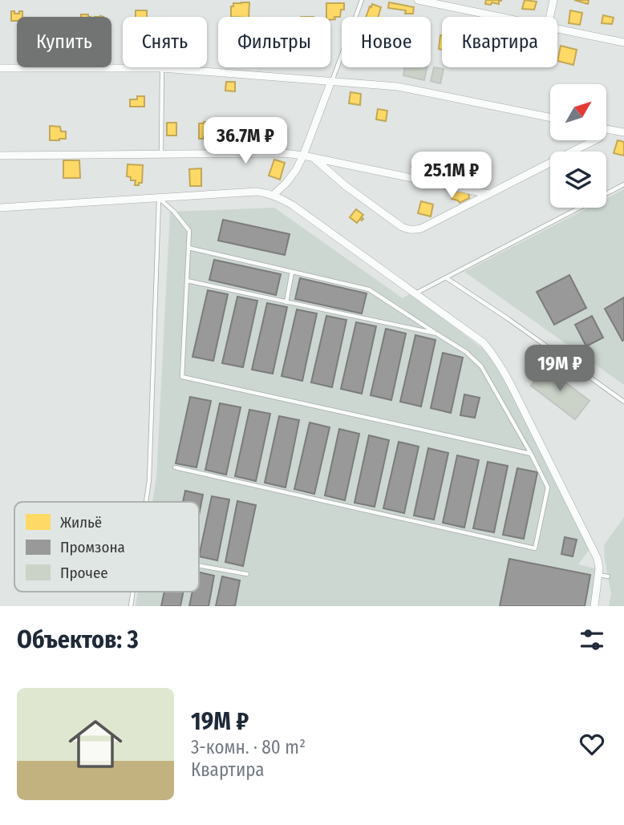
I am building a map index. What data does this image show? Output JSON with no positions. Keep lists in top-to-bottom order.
{
  "legend": ["Жильё", "Промзона", "Прочее"],
  "north": "top right",
  "page": {
    "chip": [
      "Купить",
      "Снять",
      "Фильтры",
      "Новое",
      "Квартира"
    ],
    "price": ["36.7M ₽", "25.1M ₽", "19M ₽"],
    "heading": "Объектов: 3",
    "list": [
      {
        "name": "19M ₽",
        "note": "3-комн. · 80 m² · Квартира"
      }
    ]
  }
}
